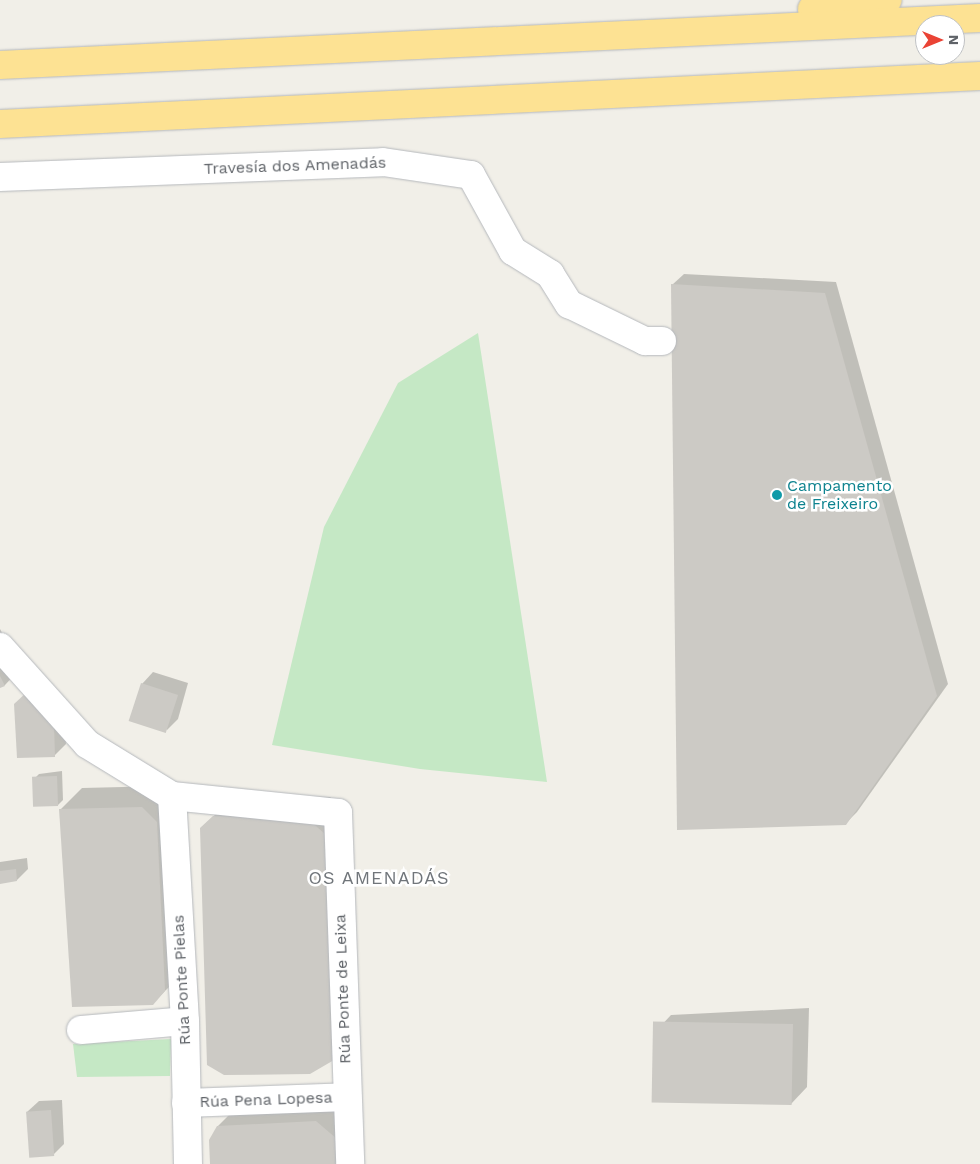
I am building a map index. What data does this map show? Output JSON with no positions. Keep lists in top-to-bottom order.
{
  "streets": {
    "street": [
      "Travesía dos Amenadás",
      "Rúa Ponte Pielas",
      "Rúa Ponte de Leixa",
      "Rúa Pena Lopesa"
    ]
  },
  "crossings": [
    ["Rúa Ponte Pielas", "Rúa Ponte de Leixa"],
    ["Rúa Ponte Pielas", "Rúa Pena Lopesa"],
    ["Rúa Ponte de Leixa", "Rúa Pena Lopesa"]
  ],
  "districts": ["OS AMENADÁS"],
  "places": ["Campamento de Freixeiro"],
  "north": "right"
}
